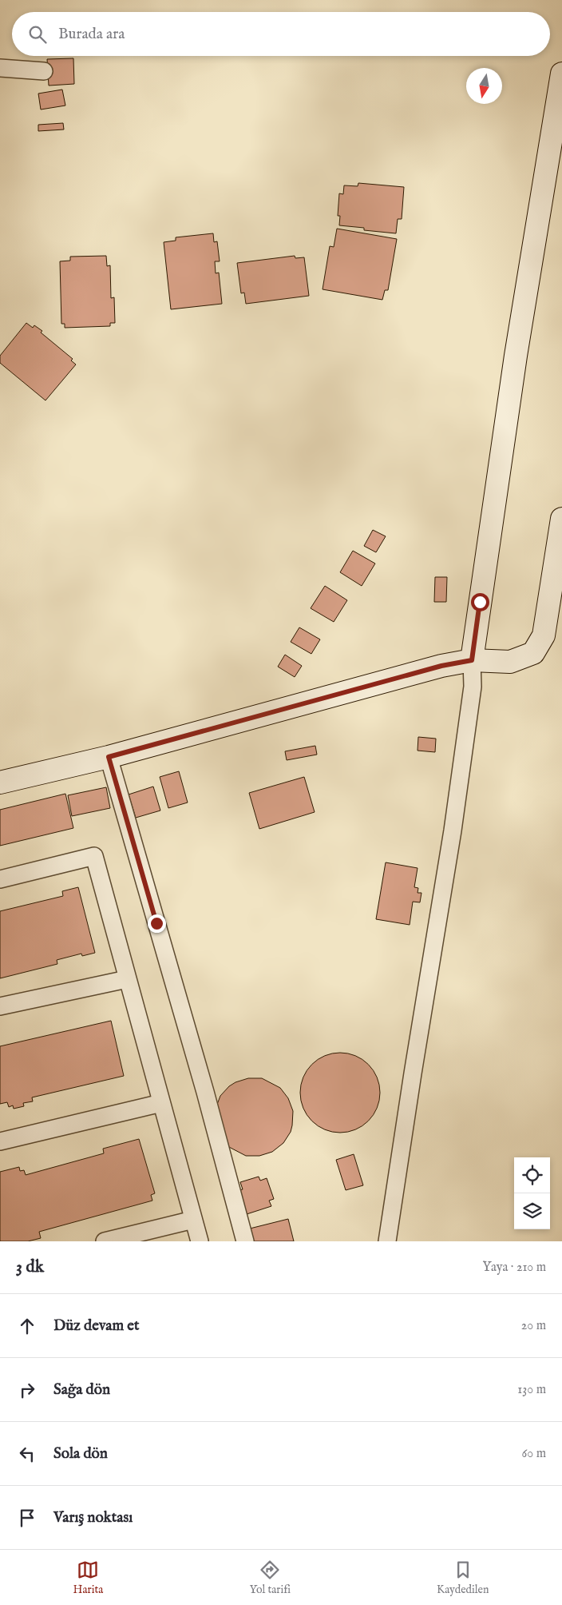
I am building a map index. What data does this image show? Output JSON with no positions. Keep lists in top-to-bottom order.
{
  "north": "bottom",
  "page": {
    "search": "Burada ara",
    "heading": ["3 dk", "Yaya · 210 m"],
    "list": [
      ["Düz devam et", "20 m"],
      ["Sağa dön", "130 m"],
      ["Sola dön", "60 m"],
      "Varış noktası"
    ],
    "nav": ["Harita", "Yol tarifi", "Kaydedilen"]
  }
}
